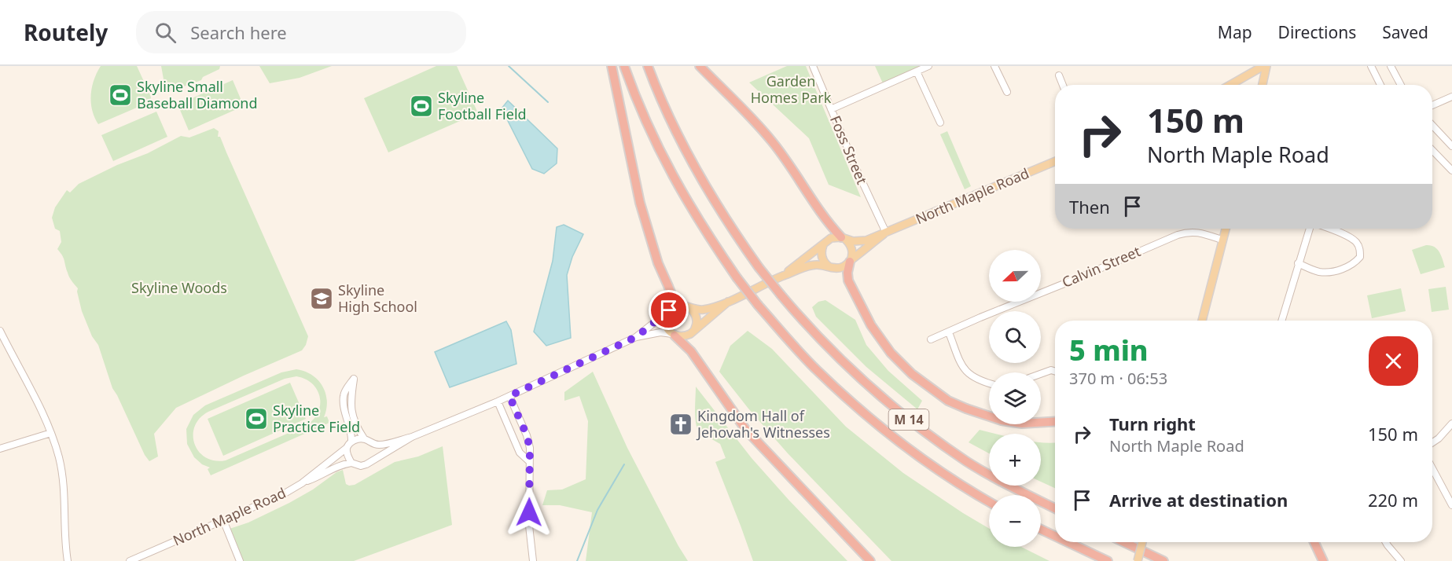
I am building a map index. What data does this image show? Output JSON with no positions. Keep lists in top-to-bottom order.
{
  "streets": {
    "highway": ["M 14"],
    "main road": ["North Maple Road"],
    "street": ["Foss Street", "Calvin Street"]
  },
  "crossings": [
    ["Foss Street", "North Maple Road"]
  ],
  "parks": ["Garden Homes Park", "Skyline Woods"],
  "places": {
    "sports": ["Skyline Small Baseball Diamond", "Skyline Football Field", "Skyline Practice Field"],
    "school or university": ["Skyline High School"],
    "church": ["Kingdom Hall of Jehovah's Witnesses"]
  },
  "north": "left",
  "page": {
    "header": "Routely",
    "search": "Search here",
    "nav": ["Map", "Directions", "Saved"],
    "turn": ["150 m", "North Maple Road"],
    "then": "Then",
    "map_buttons": ["+", "−"],
    "heading": ["5 min", "370 m · 06:53"],
    "list": [
      {
        "name": "Turn right",
        "note": "North Maple Road",
        "value": "150 m"
      },
      {
        "name": "Arrive at destination",
        "value": "220 m"
      }
    ]
  }
}
